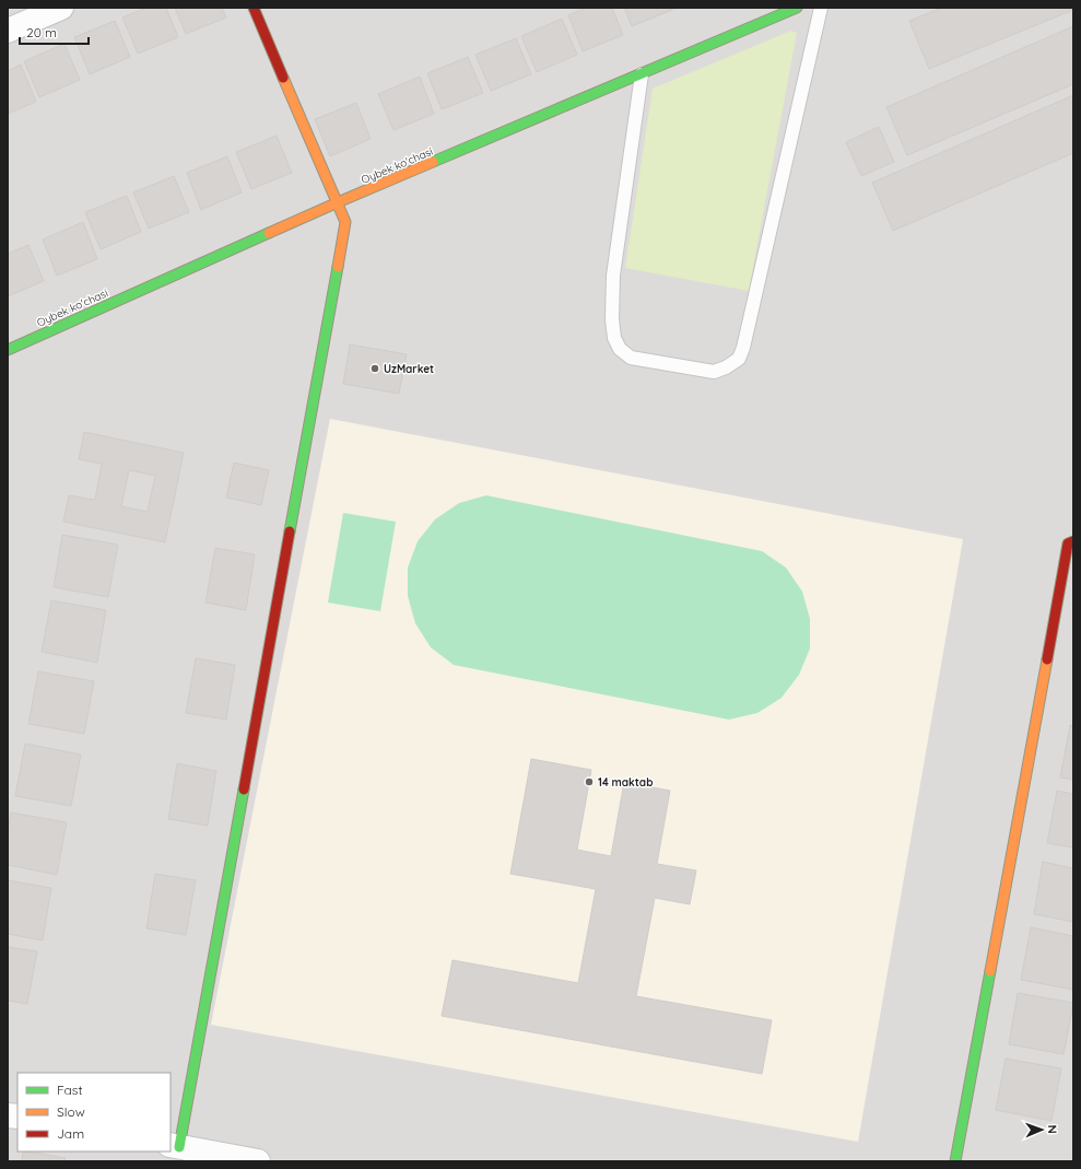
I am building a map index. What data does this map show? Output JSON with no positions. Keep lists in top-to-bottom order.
{
  "streets": {
    "street": ["Oybek ko'chasi"]
  },
  "places": ["UzMarket", "14 maktab"],
  "legend": ["Fast", "Slow", "Jam"],
  "scale_bar": "20 m",
  "north": "right"
}
